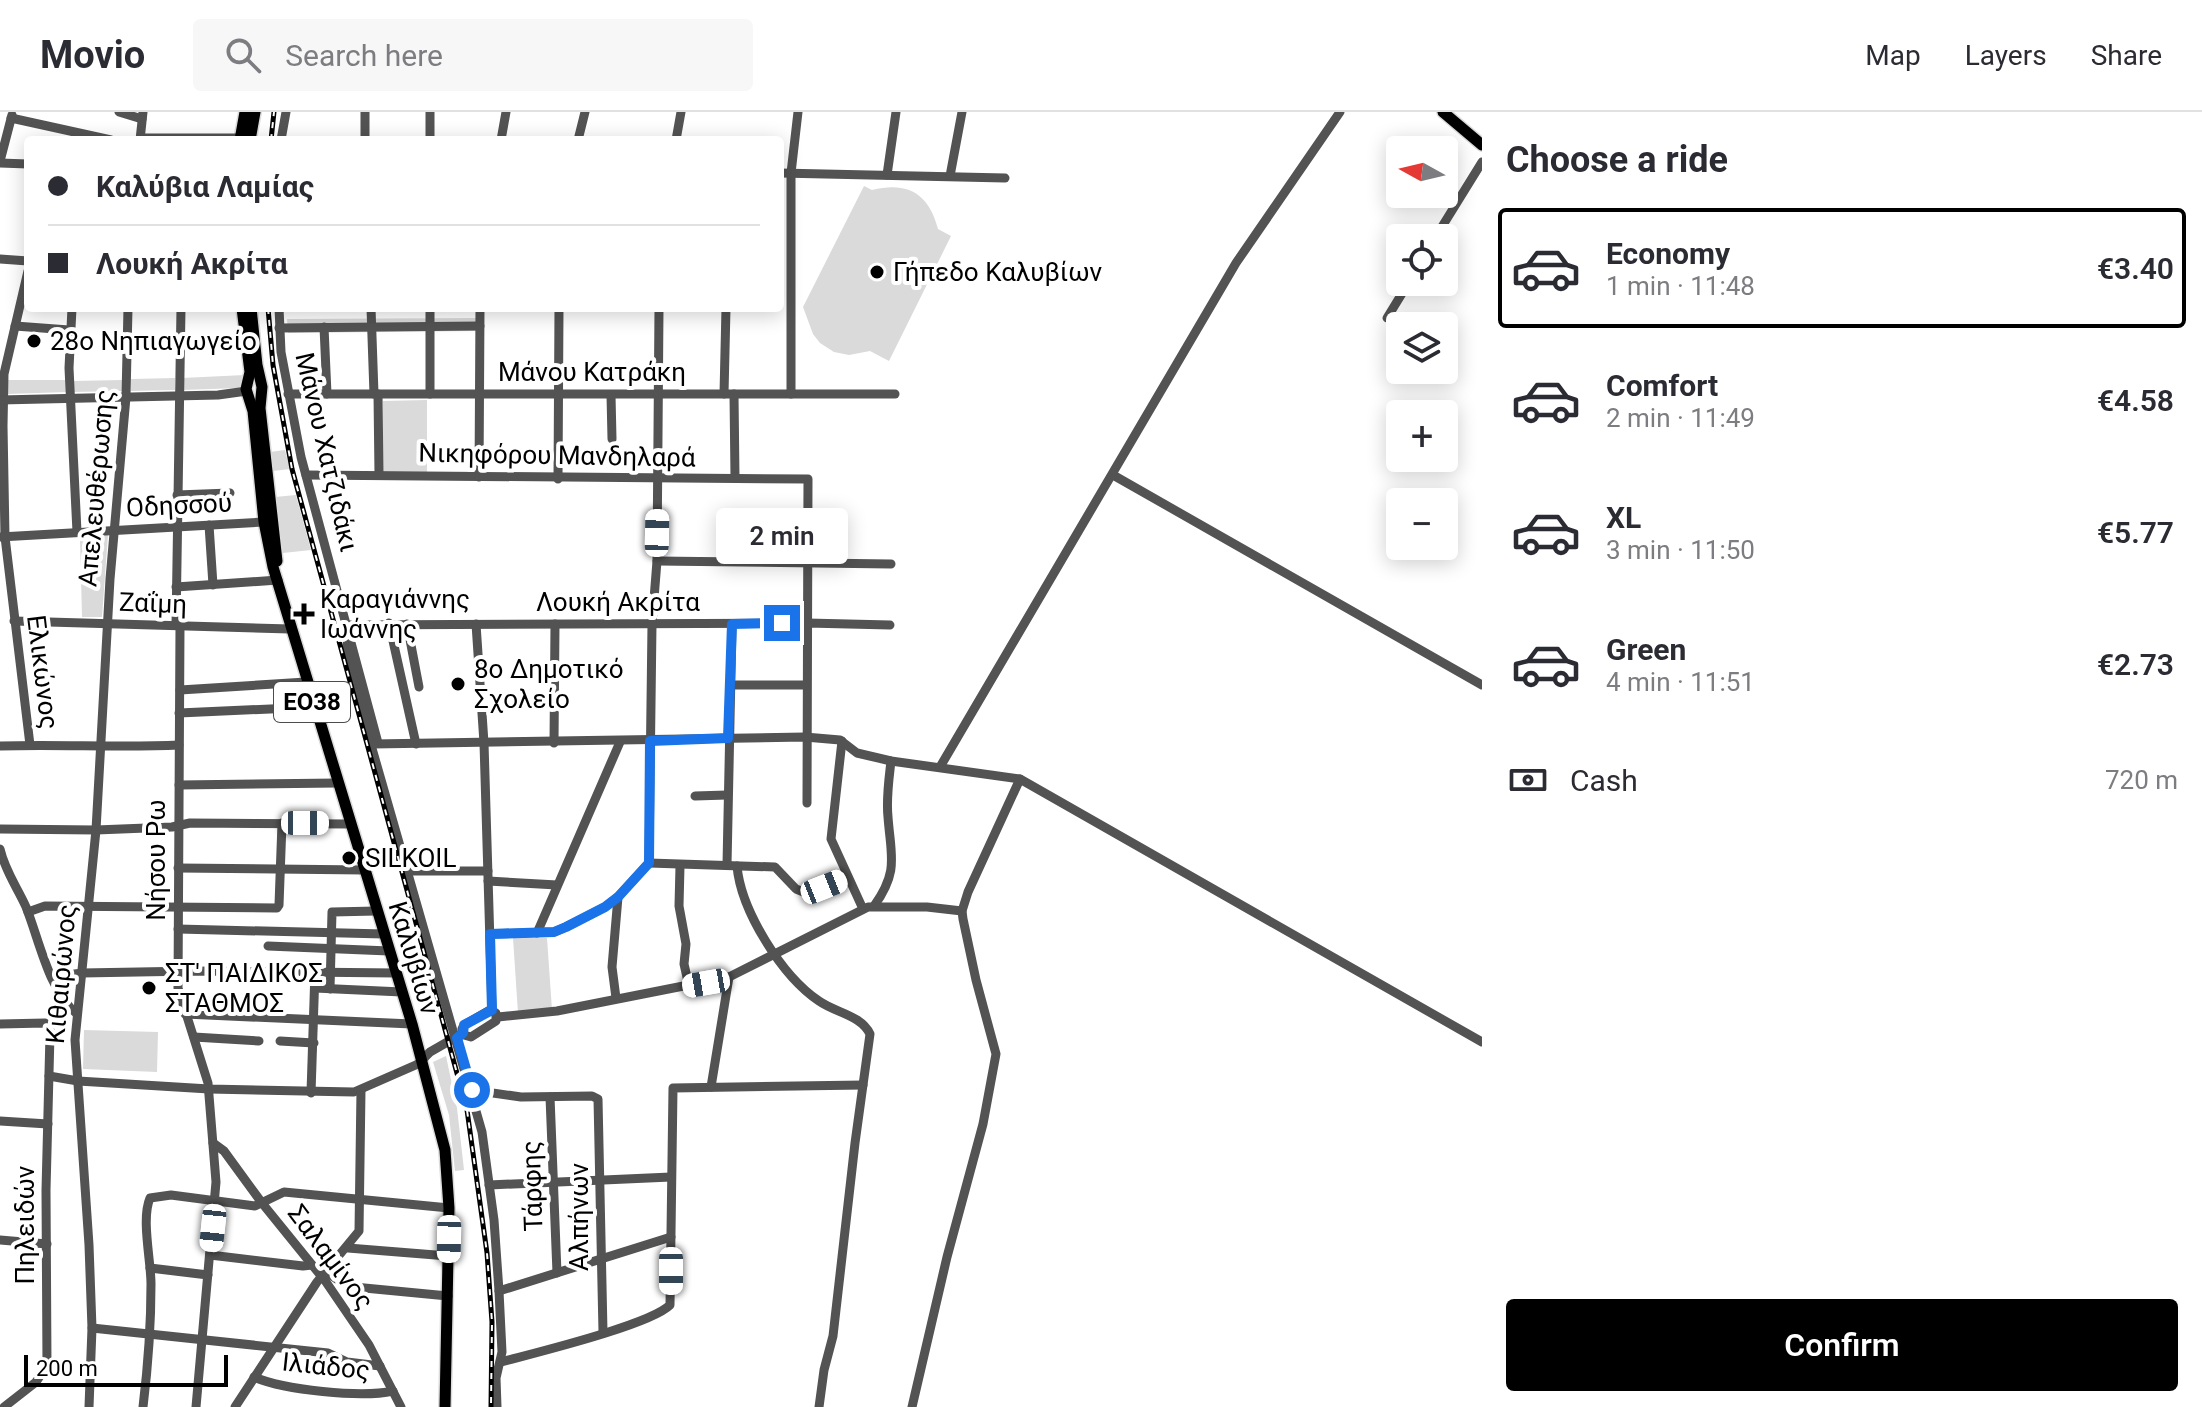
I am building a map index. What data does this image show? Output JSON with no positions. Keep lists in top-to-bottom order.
{
  "streets": {
    "main road": ["ΕΟ38", "Καλυβίων"],
    "street": [
      "Μάνου Κατράκη",
      "Μάνου Χατζιδάκι",
      "Νικηφόρου Μανδηλαρά",
      "Απελευθέρωσης",
      "Οδησσού",
      "Λουκή Ακρίτα",
      "Ζαΐμη",
      "Ελικώνος",
      "Νήσου Ρω",
      "Κιθαιρώνος",
      "Τάρφης",
      "Αλπήνων",
      "Πηλειδών",
      "Σαλαμίνος",
      "Ιλιάδος"
    ]
  },
  "crossings": [
    ["Μάνου Κατράκη", "Μάνου Χατζιδάκι"],
    ["Μάνου Χατζιδάκι", "Νικηφόρου Μανδηλαρά"],
    ["Μάνου Χατζιδάκι", "Λουκή Ακρίτα"],
    ["Απελευθέρωσης", "Οδησσού"],
    ["Απελευθέρωσης", "Ζαΐμη"],
    ["Απελευθέρωσης", "Κιθαιρώνος"],
    ["Οδησσού", "Ελικώνος"],
    ["Οδησσού", "Νήσου Ρω"],
    ["Οδησσού", "Καλυβίων"],
    ["Ζαΐμη", "Ελικώνος"],
    ["Ζαΐμη", "Νήσου Ρω"],
    ["Ζαΐμη", "Καλυβίων"],
    ["Ζαΐμη", "Κιθαιρώνος"],
    ["Νήσου Ρω", "Σαλαμίνος"],
    ["Τάρφης", "Αλπήνων"],
    ["Σαλαμίνος", "Ιλιάδος"]
  ],
  "places": {
    "other": [
      "Γήπεδο Καλυβίων",
      "28ο Νηπιαγωγείο",
      "8ο Δημοτικό Σχολείο",
      "SILKOIL",
      "ΣΤ' ΠΑΙΔΙΚΟΣ ΣΤΑΘΜΟΣ"
    ],
    "health": ["Καραγιάννης Ιωάννης"]
  },
  "scale_bar": "200 m",
  "north": "left",
  "page": {
    "header": "Movio",
    "search": "Search here",
    "nav": ["Map", "Layers", "Share"],
    "heading": "Choose a ride",
    "map_buttons": ["+", "−"],
    "banner": ["Καλύβια Λαμίας", "Λουκή Ακρίτα"],
    "list": [
      {
        "name": "Economy",
        "note": "1 min · 11:48",
        "value": "€3.40"
      },
      {
        "name": "Comfort",
        "note": "2 min · 11:49",
        "value": "€4.58"
      },
      {
        "name": "XL",
        "note": "3 min · 11:50",
        "value": "€5.77"
      },
      {
        "name": "Green",
        "note": "4 min · 11:51",
        "value": "€2.73"
      }
    ],
    "bubble": "2 min",
    "pay": ["Cash", "720 m"],
    "buttons": "Confirm",
    "scale": "200 m"
  }
}
